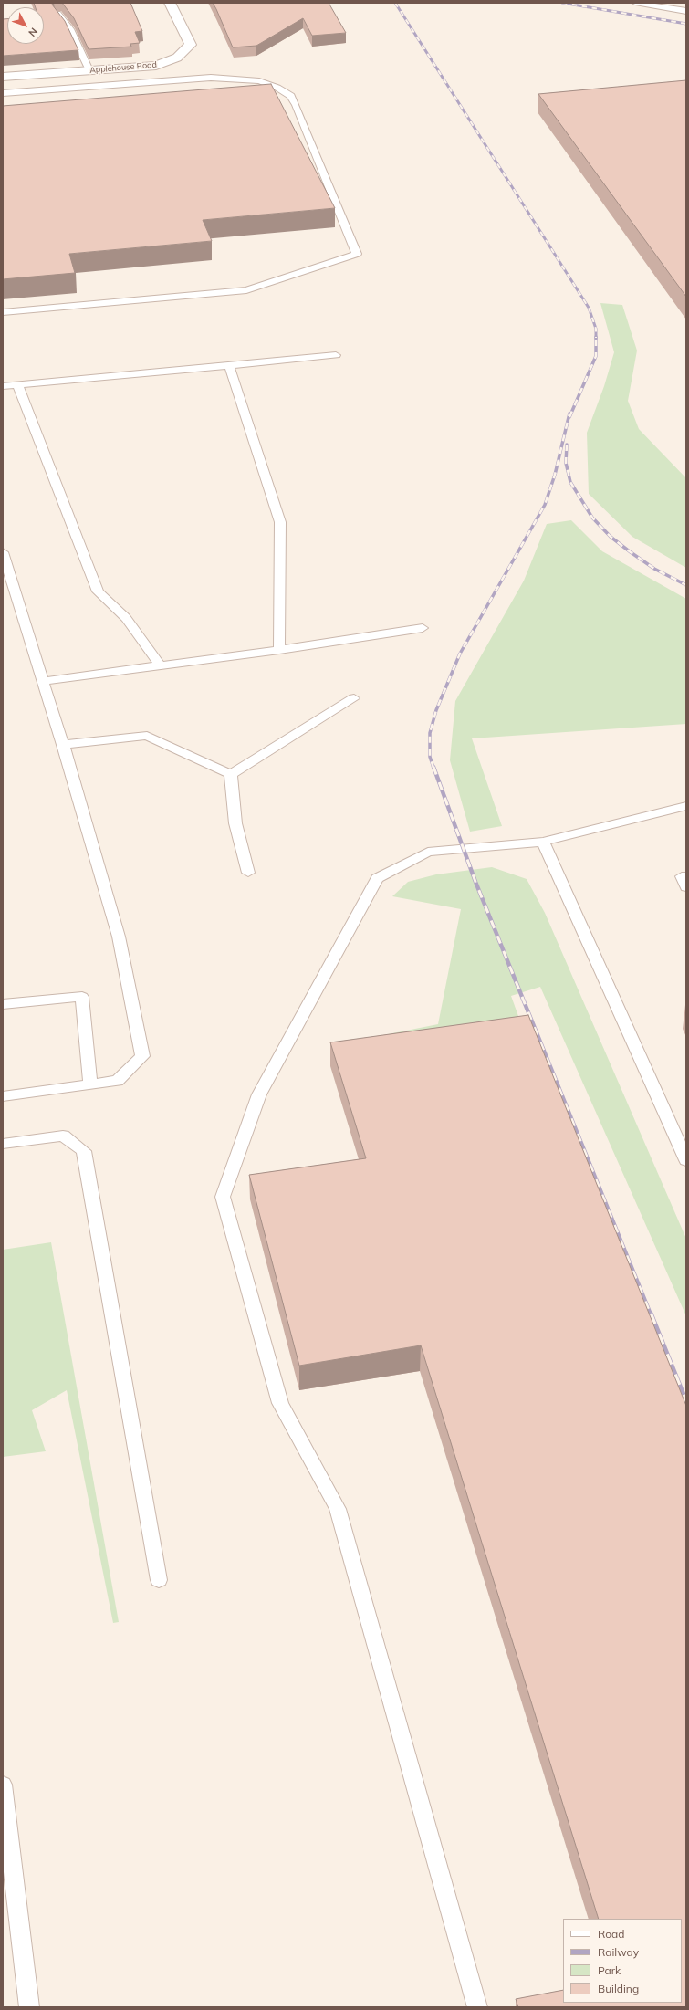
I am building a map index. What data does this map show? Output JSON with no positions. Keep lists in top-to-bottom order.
{
  "streets": {
    "street": ["Applehouse Road"]
  },
  "legend": [
    "Road",
    "Railway",
    "Park",
    "Building"
  ],
  "north": "bottom right"
}
